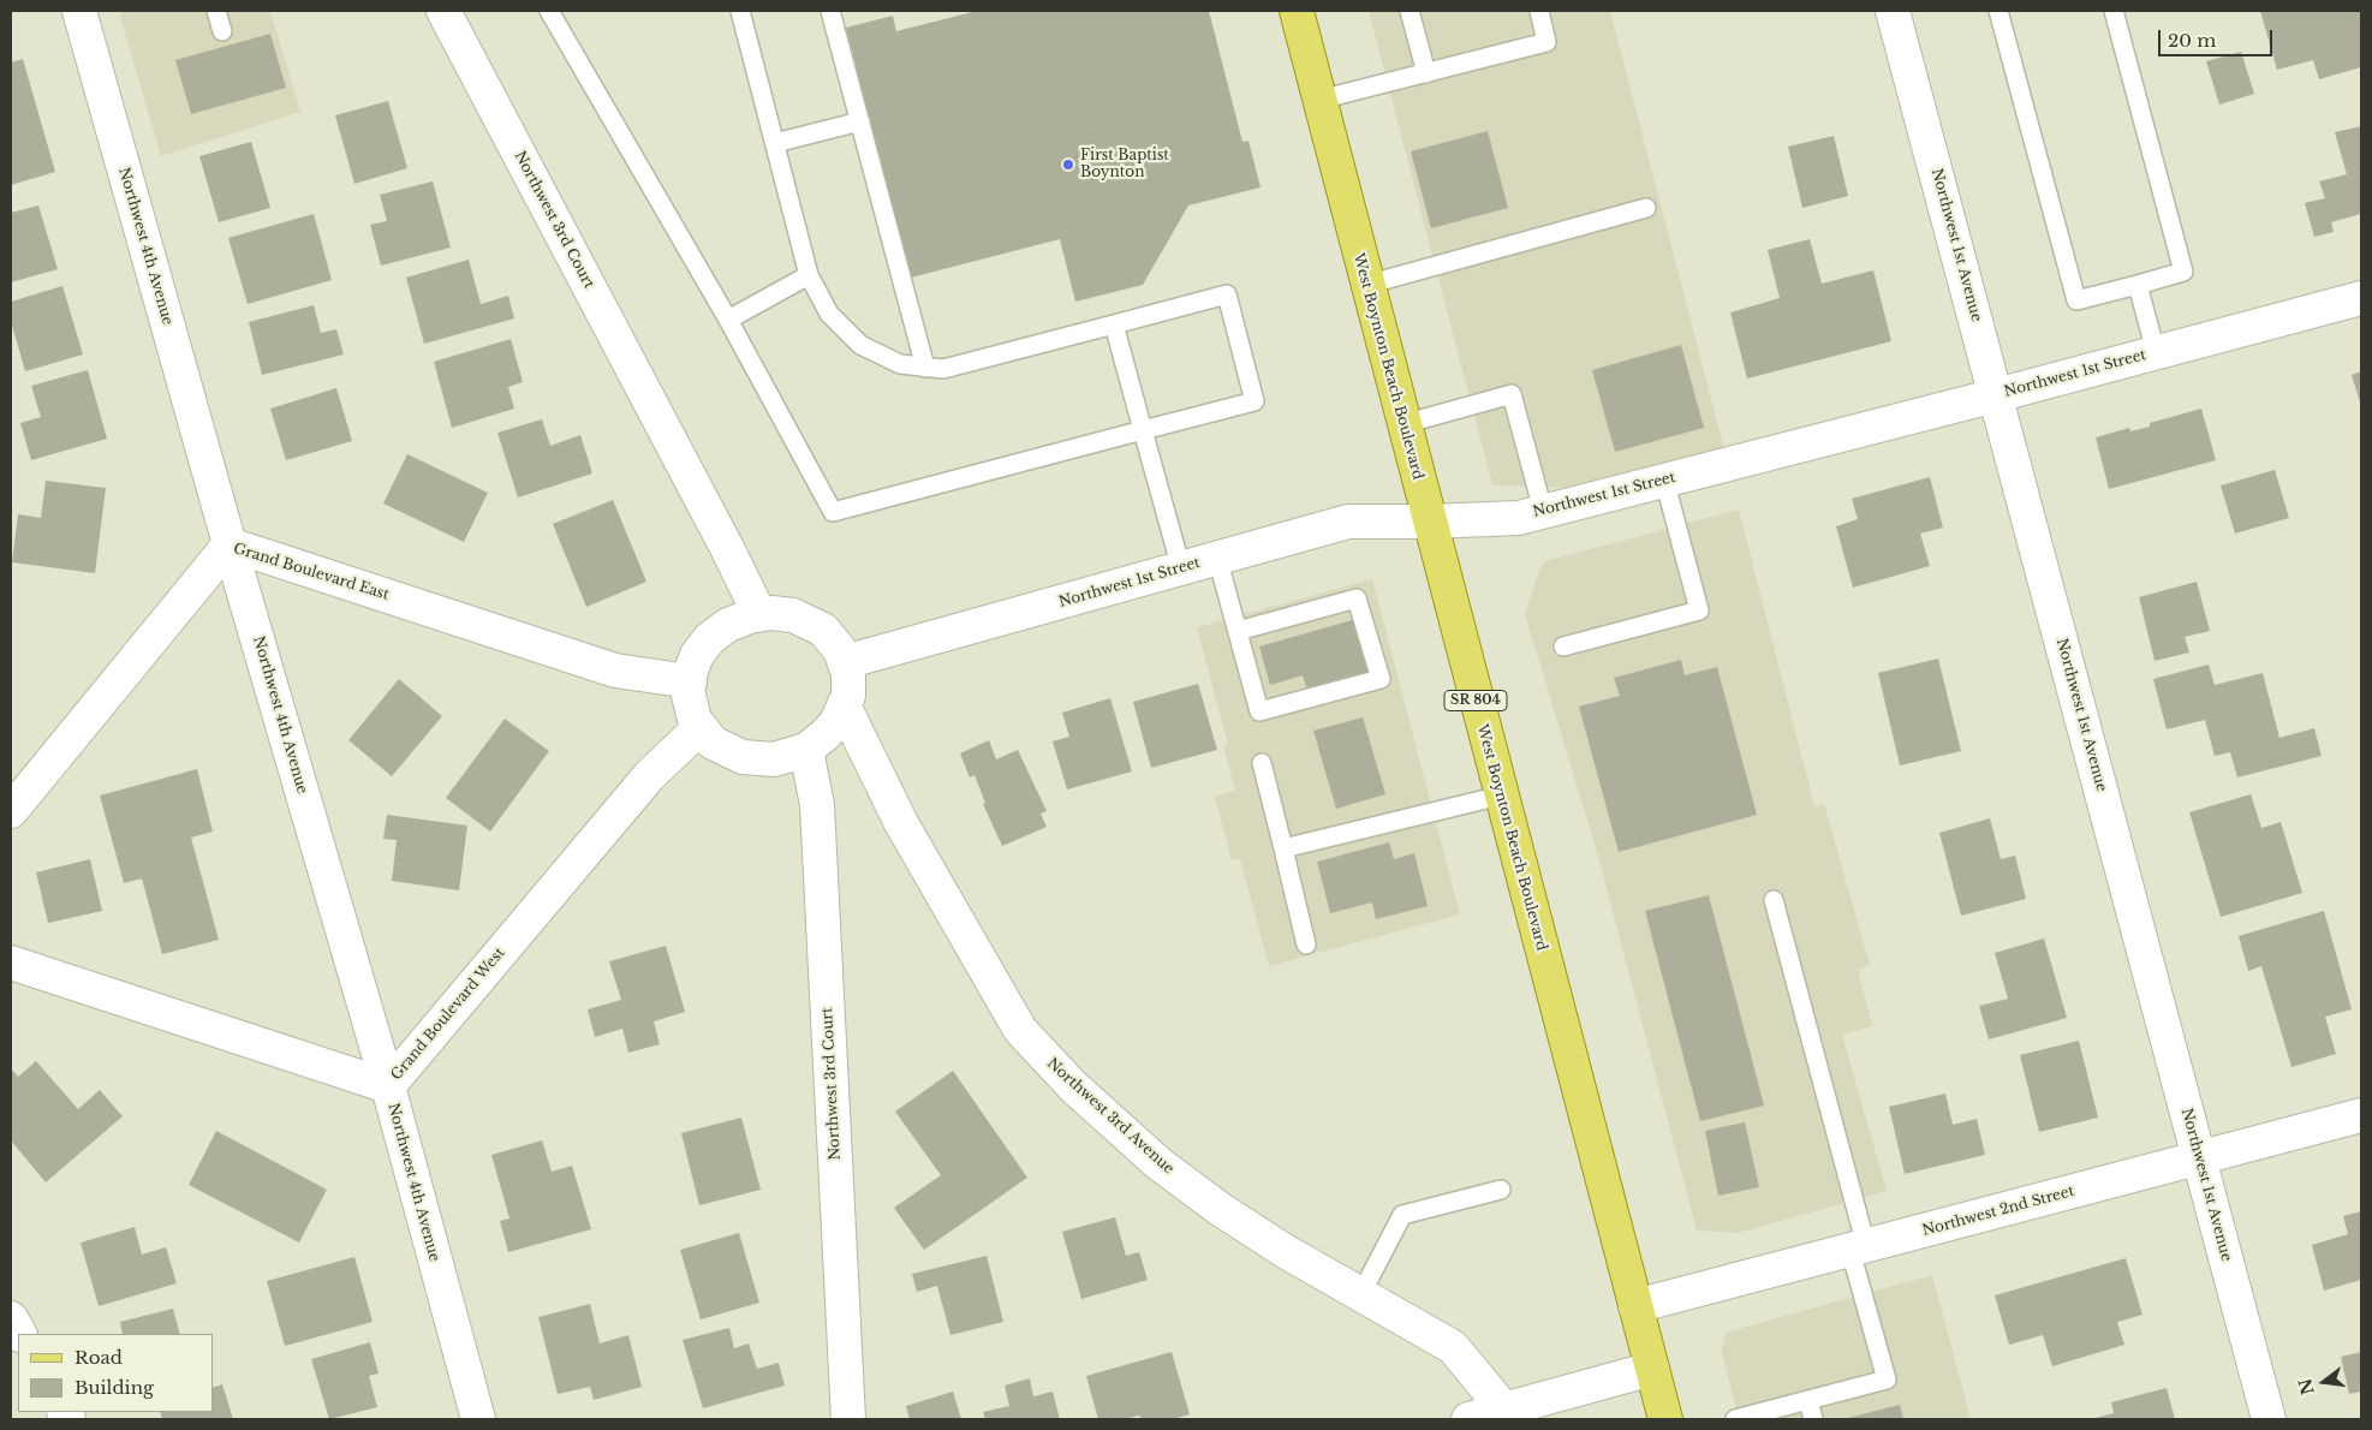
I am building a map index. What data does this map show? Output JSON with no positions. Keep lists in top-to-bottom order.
{
  "streets": {
    "main road": ["West Boynton Beach Boulevard", "SR 804"],
    "street": [
      "Northwest 3rd Court",
      "Northwest 1st Avenue",
      "Northwest 4th Avenue",
      "Northwest 1st Street",
      "Grand Boulevard East",
      "Grand Boulevard West",
      "Northwest 3rd Avenue",
      "Northwest 2nd Street"
    ]
  },
  "crossings": [
    ["Northwest 3rd Court", "Northwest 1st Street"],
    ["Northwest 3rd Court", "Grand Boulevard East"],
    ["Northwest 3rd Court", "Grand Boulevard West"],
    ["Northwest 3rd Court", "Northwest 3rd Avenue"],
    ["Northwest 1st Avenue", "Northwest 1st Street"],
    ["Northwest 1st Avenue", "Northwest 2nd Street"],
    ["Northwest 4th Avenue", "Grand Boulevard East"],
    ["Northwest 4th Avenue", "Grand Boulevard West"],
    ["West Boynton Beach Boulevard", "Northwest 1st Street"],
    ["West Boynton Beach Boulevard", "Northwest 2nd Street"],
    ["Northwest 1st Street", "Grand Boulevard East"],
    ["Northwest 1st Street", "Grand Boulevard West"],
    ["Northwest 1st Street", "Northwest 3rd Avenue"],
    ["Grand Boulevard East", "Grand Boulevard West"],
    ["Grand Boulevard East", "Northwest 3rd Avenue"],
    ["Grand Boulevard West", "Northwest 3rd Avenue"]
  ],
  "places": ["First Baptist Boynton"],
  "legend": ["Road", "Building"],
  "scale_bar": "20 m",
  "north": "left"
}
